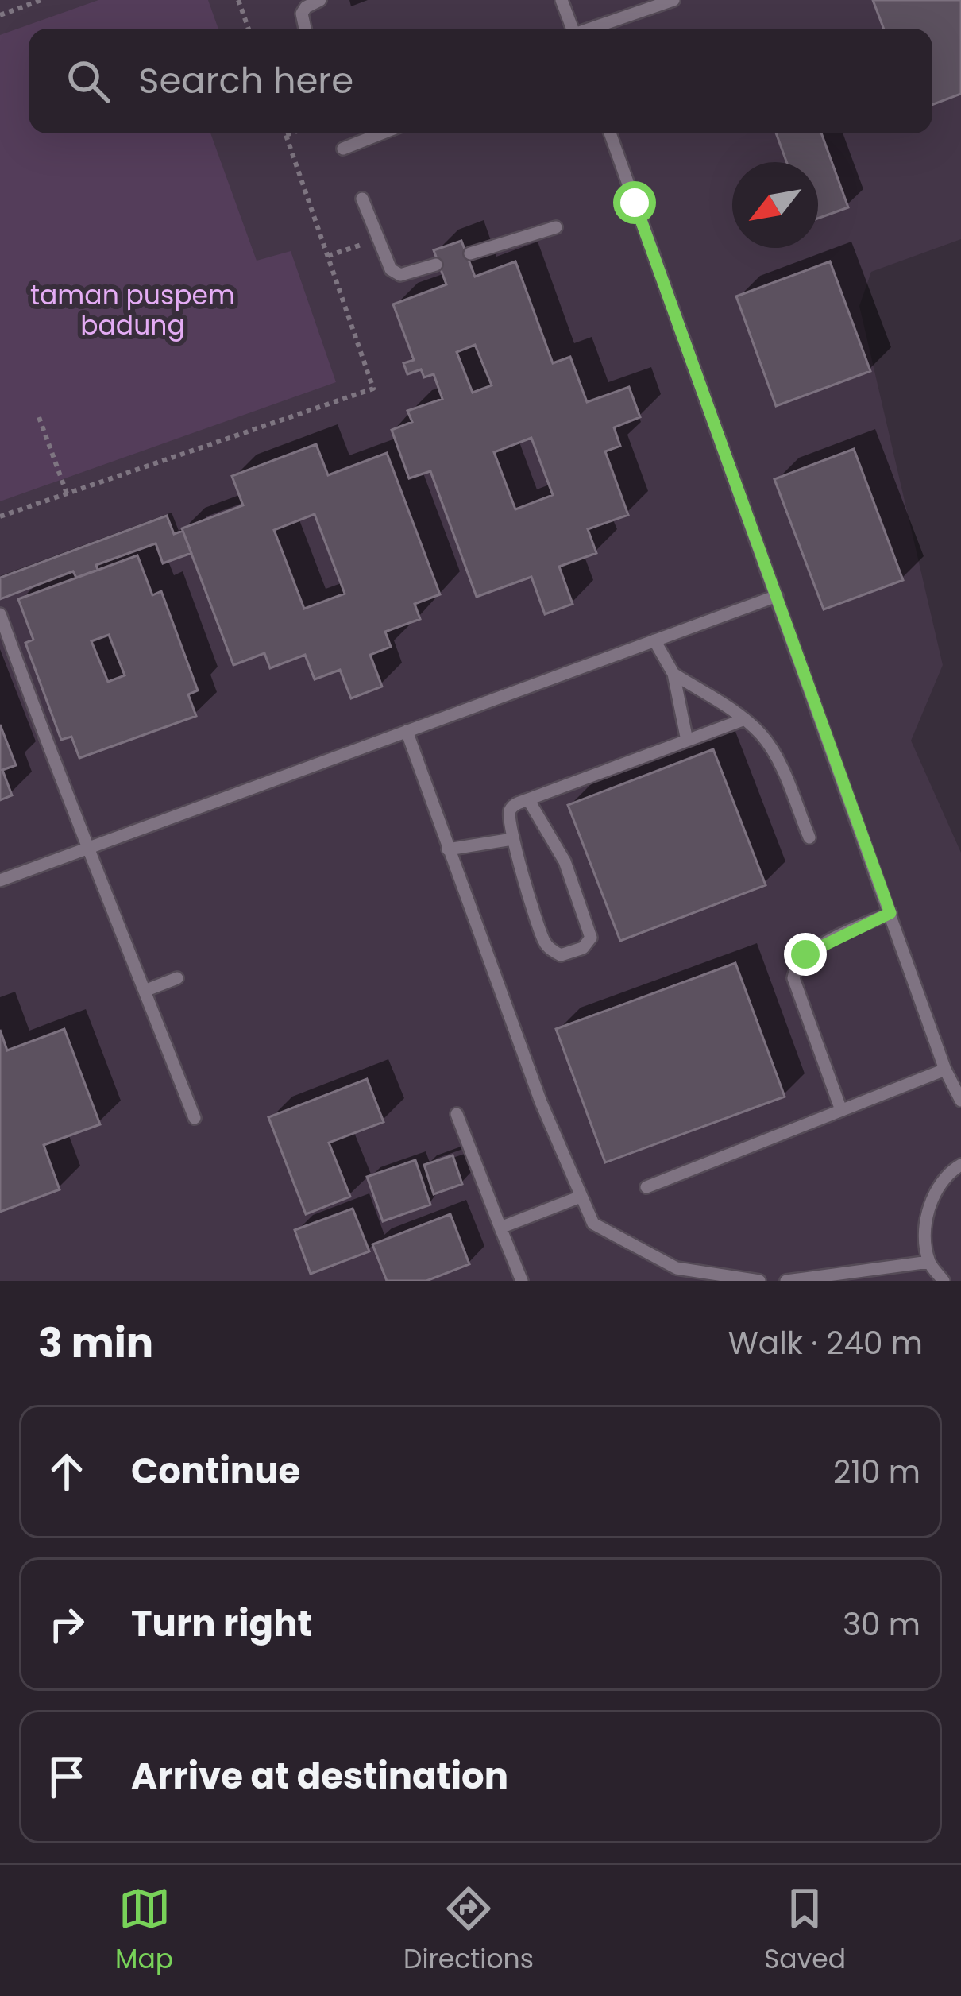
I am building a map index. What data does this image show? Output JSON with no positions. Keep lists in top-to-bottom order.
{
  "parks": ["taman puspem badung"],
  "north": "bottom left",
  "page": {
    "search": "Search here",
    "heading": ["3 min", "Walk · 240 m"],
    "list": [
      ["Continue", "210 m"],
      ["Turn right", "30 m"],
      "Arrive at destination"
    ],
    "nav": ["Map", "Directions", "Saved"]
  }
}
